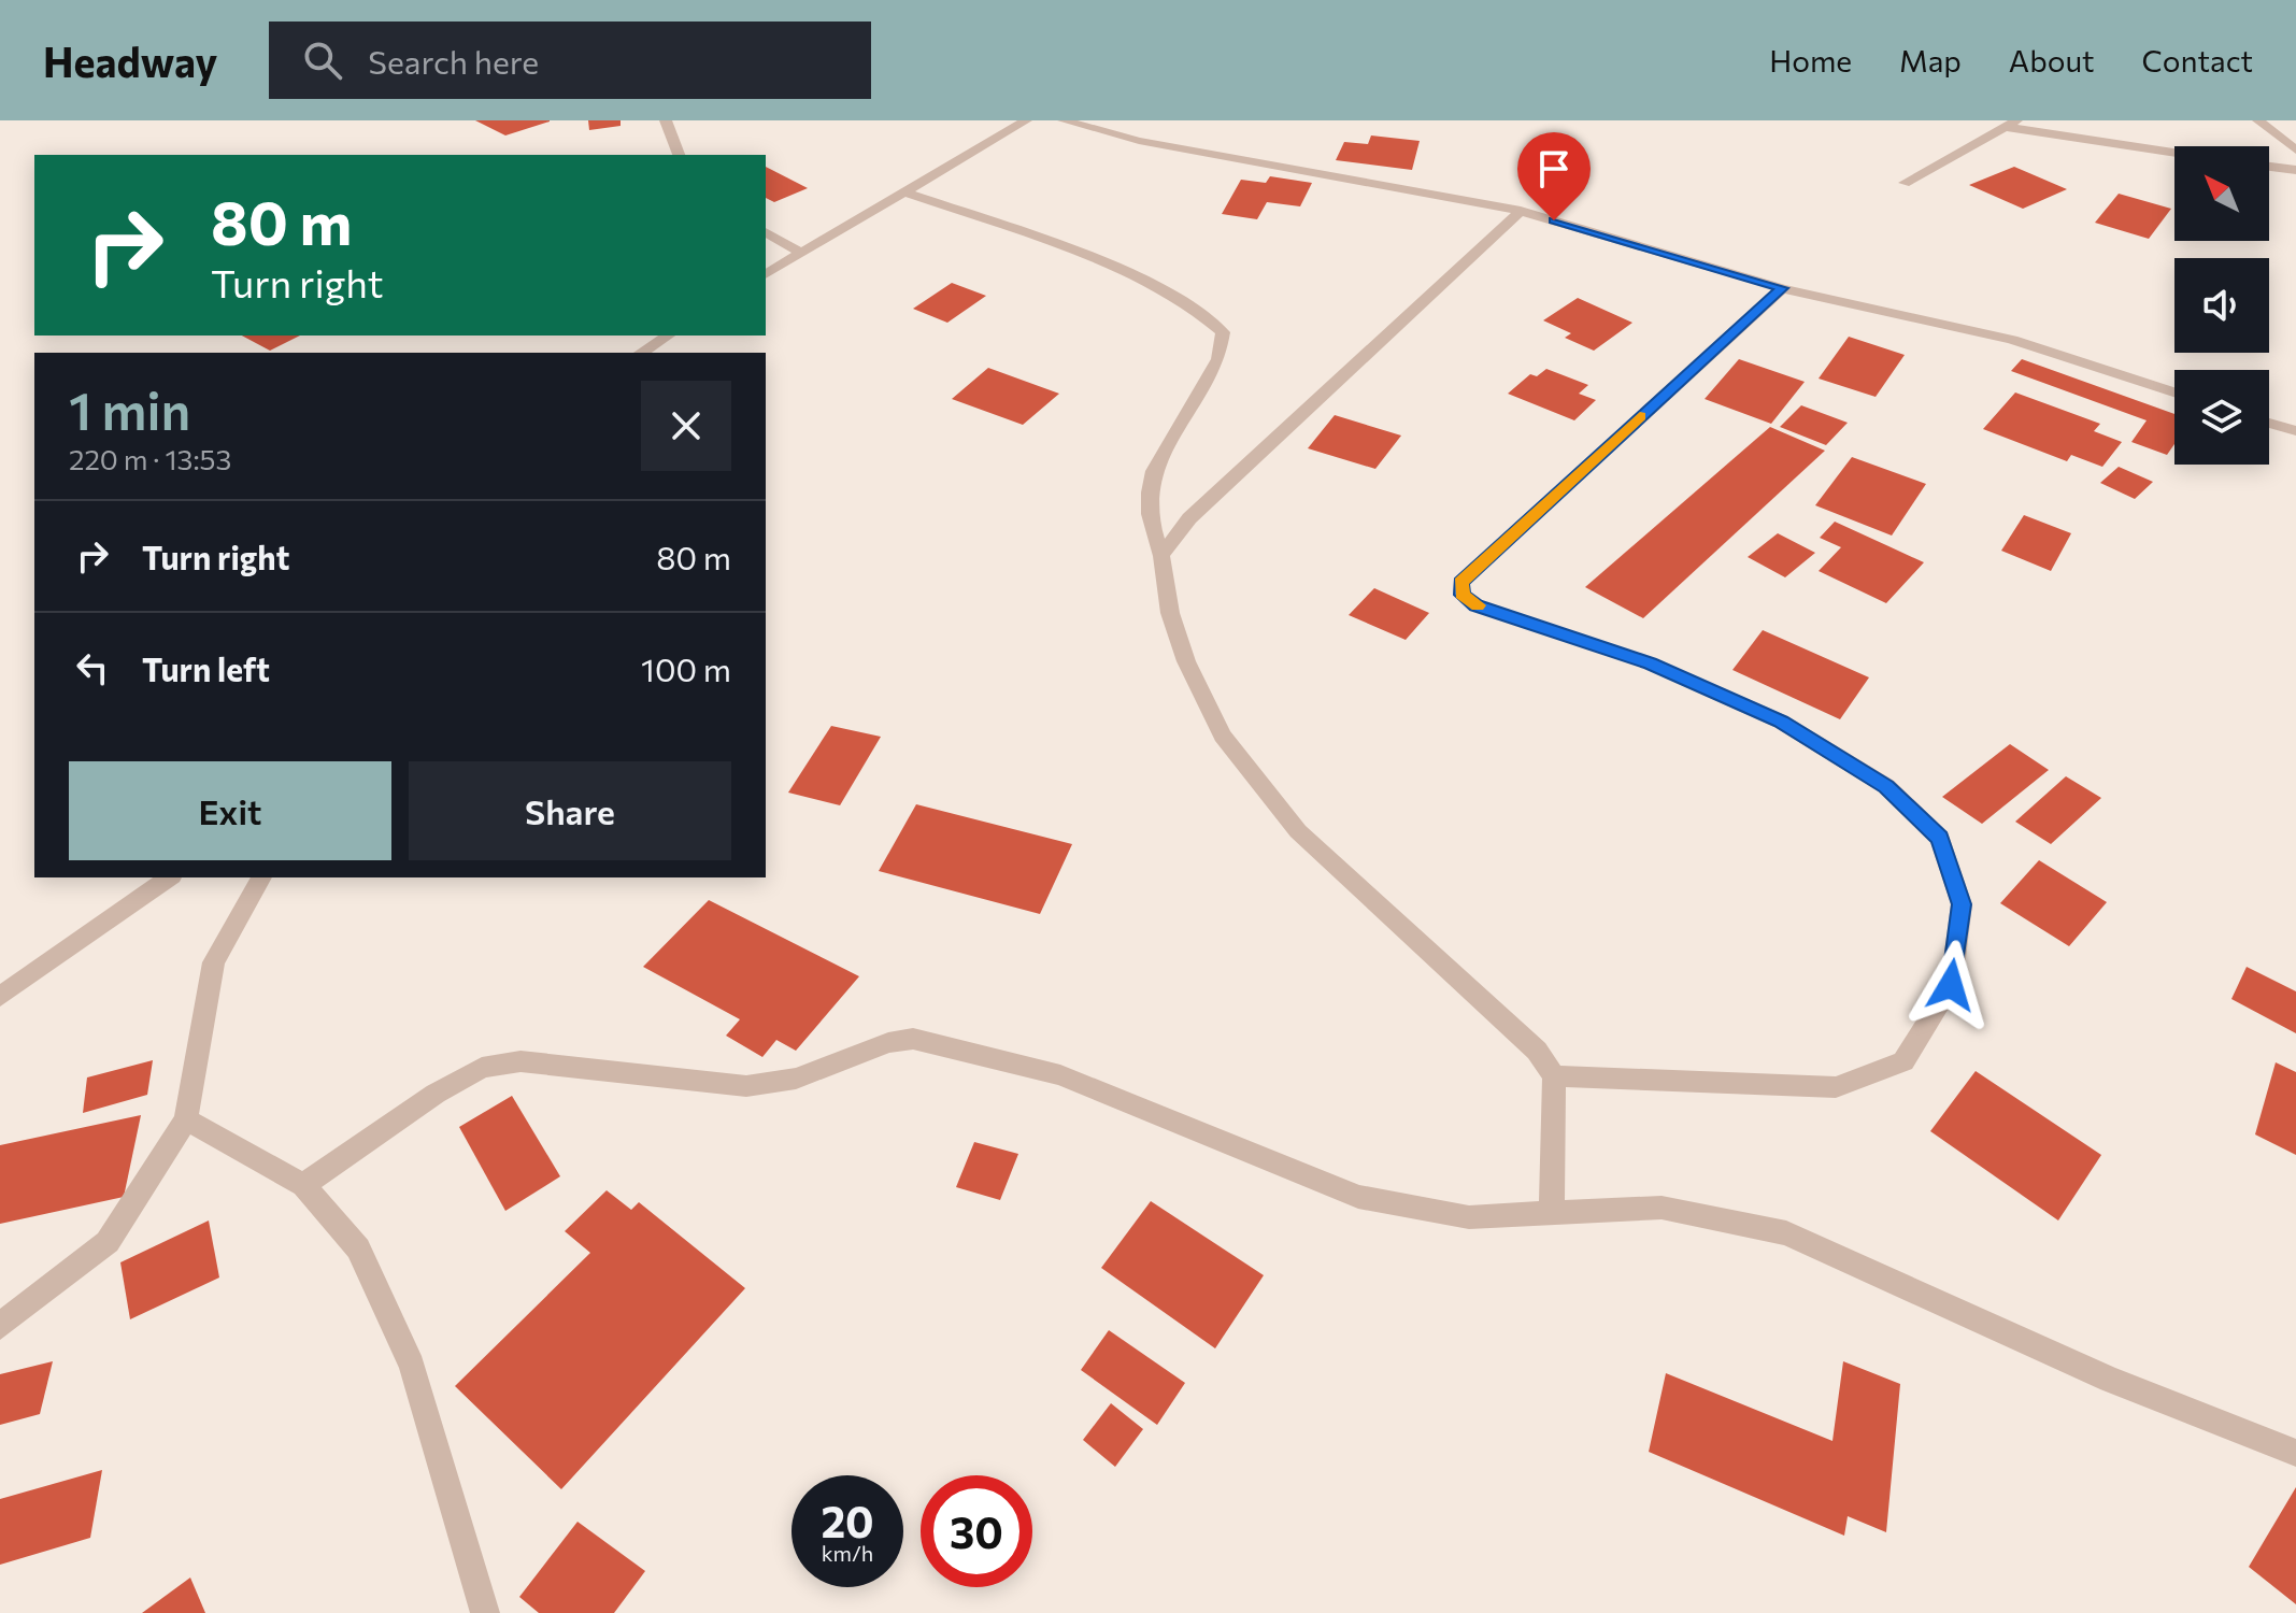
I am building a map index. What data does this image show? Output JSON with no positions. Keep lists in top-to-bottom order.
{
  "north": "top left",
  "page": {
    "header": "Headway",
    "search": "Search here",
    "nav": [
      "Home",
      "Map",
      "About",
      "Contact"
    ],
    "turn": ["80 m", "Turn right"],
    "heading": ["1 min", "220 m · 13:53"],
    "list": [
      {
        "name": "Turn right",
        "value": "80 m"
      },
      {
        "name": "Turn left",
        "value": "100 m"
      }
    ],
    "buttons": ["Exit", "Share"],
    "speed": "20 km/h",
    "limit": "30"
  }
}
